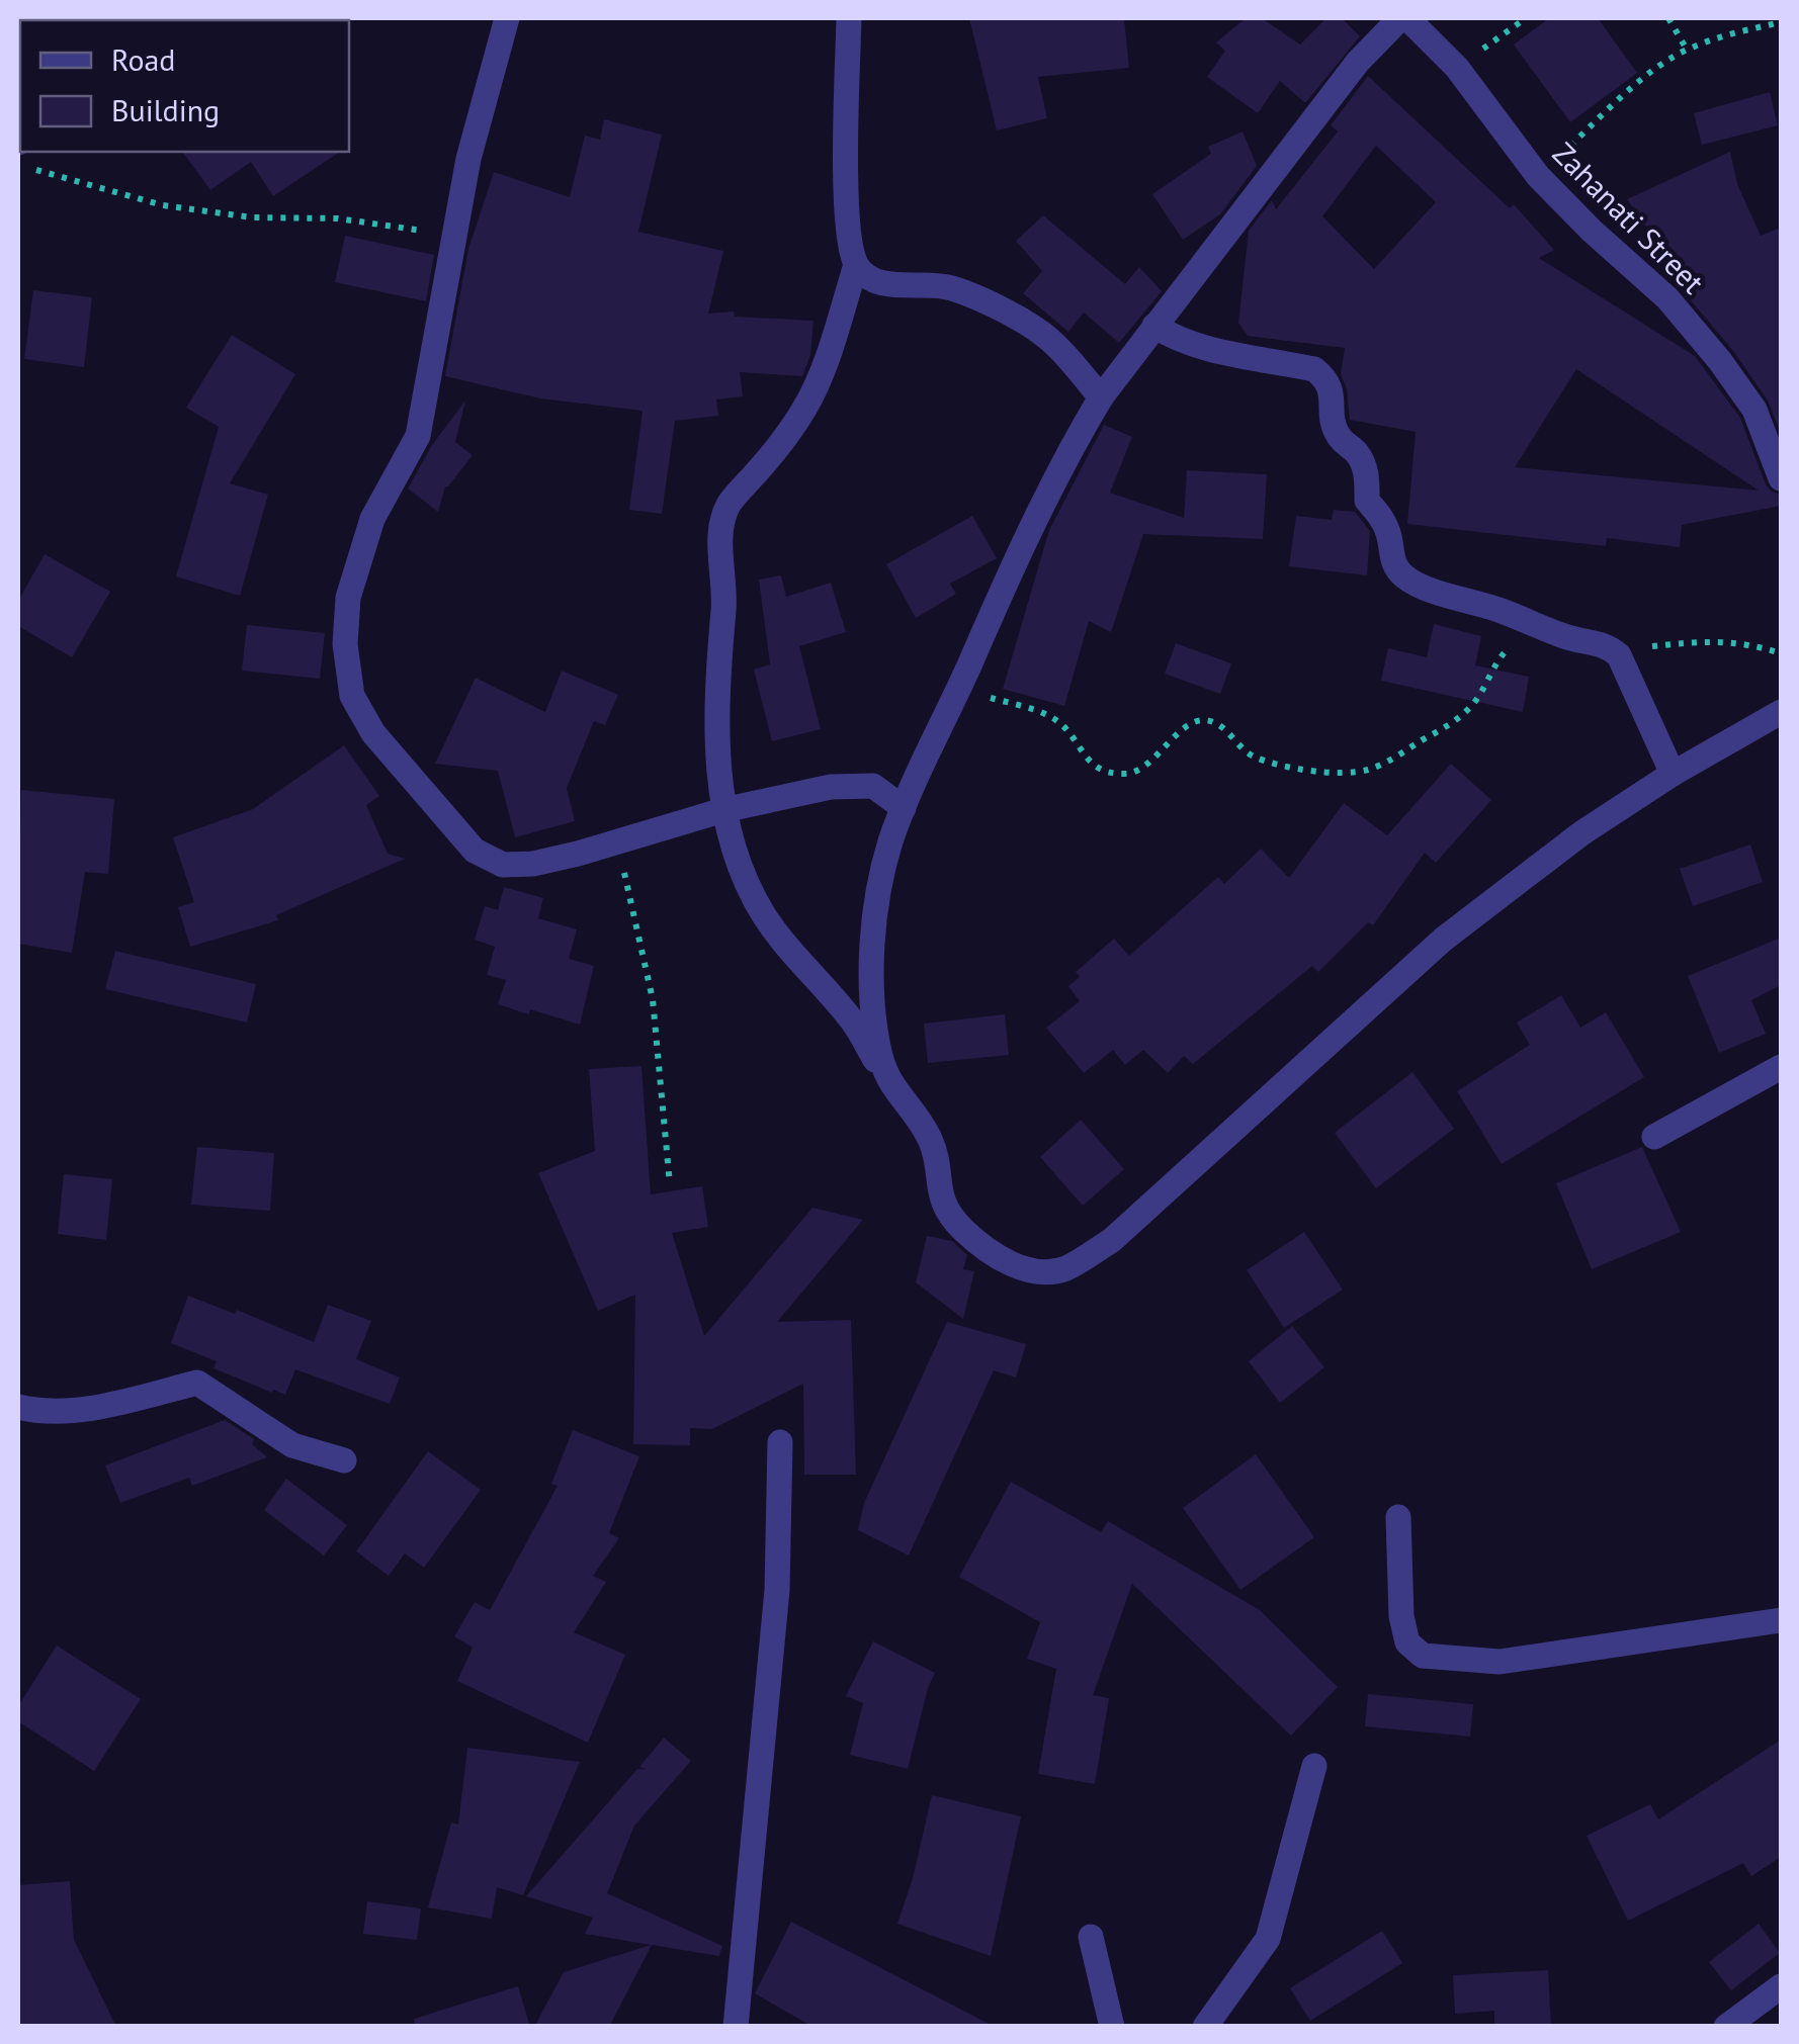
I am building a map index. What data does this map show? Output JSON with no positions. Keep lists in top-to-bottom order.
{
  "streets": {
    "street": ["Zahanati Street"]
  },
  "legend": ["Road", "Building"]
}
